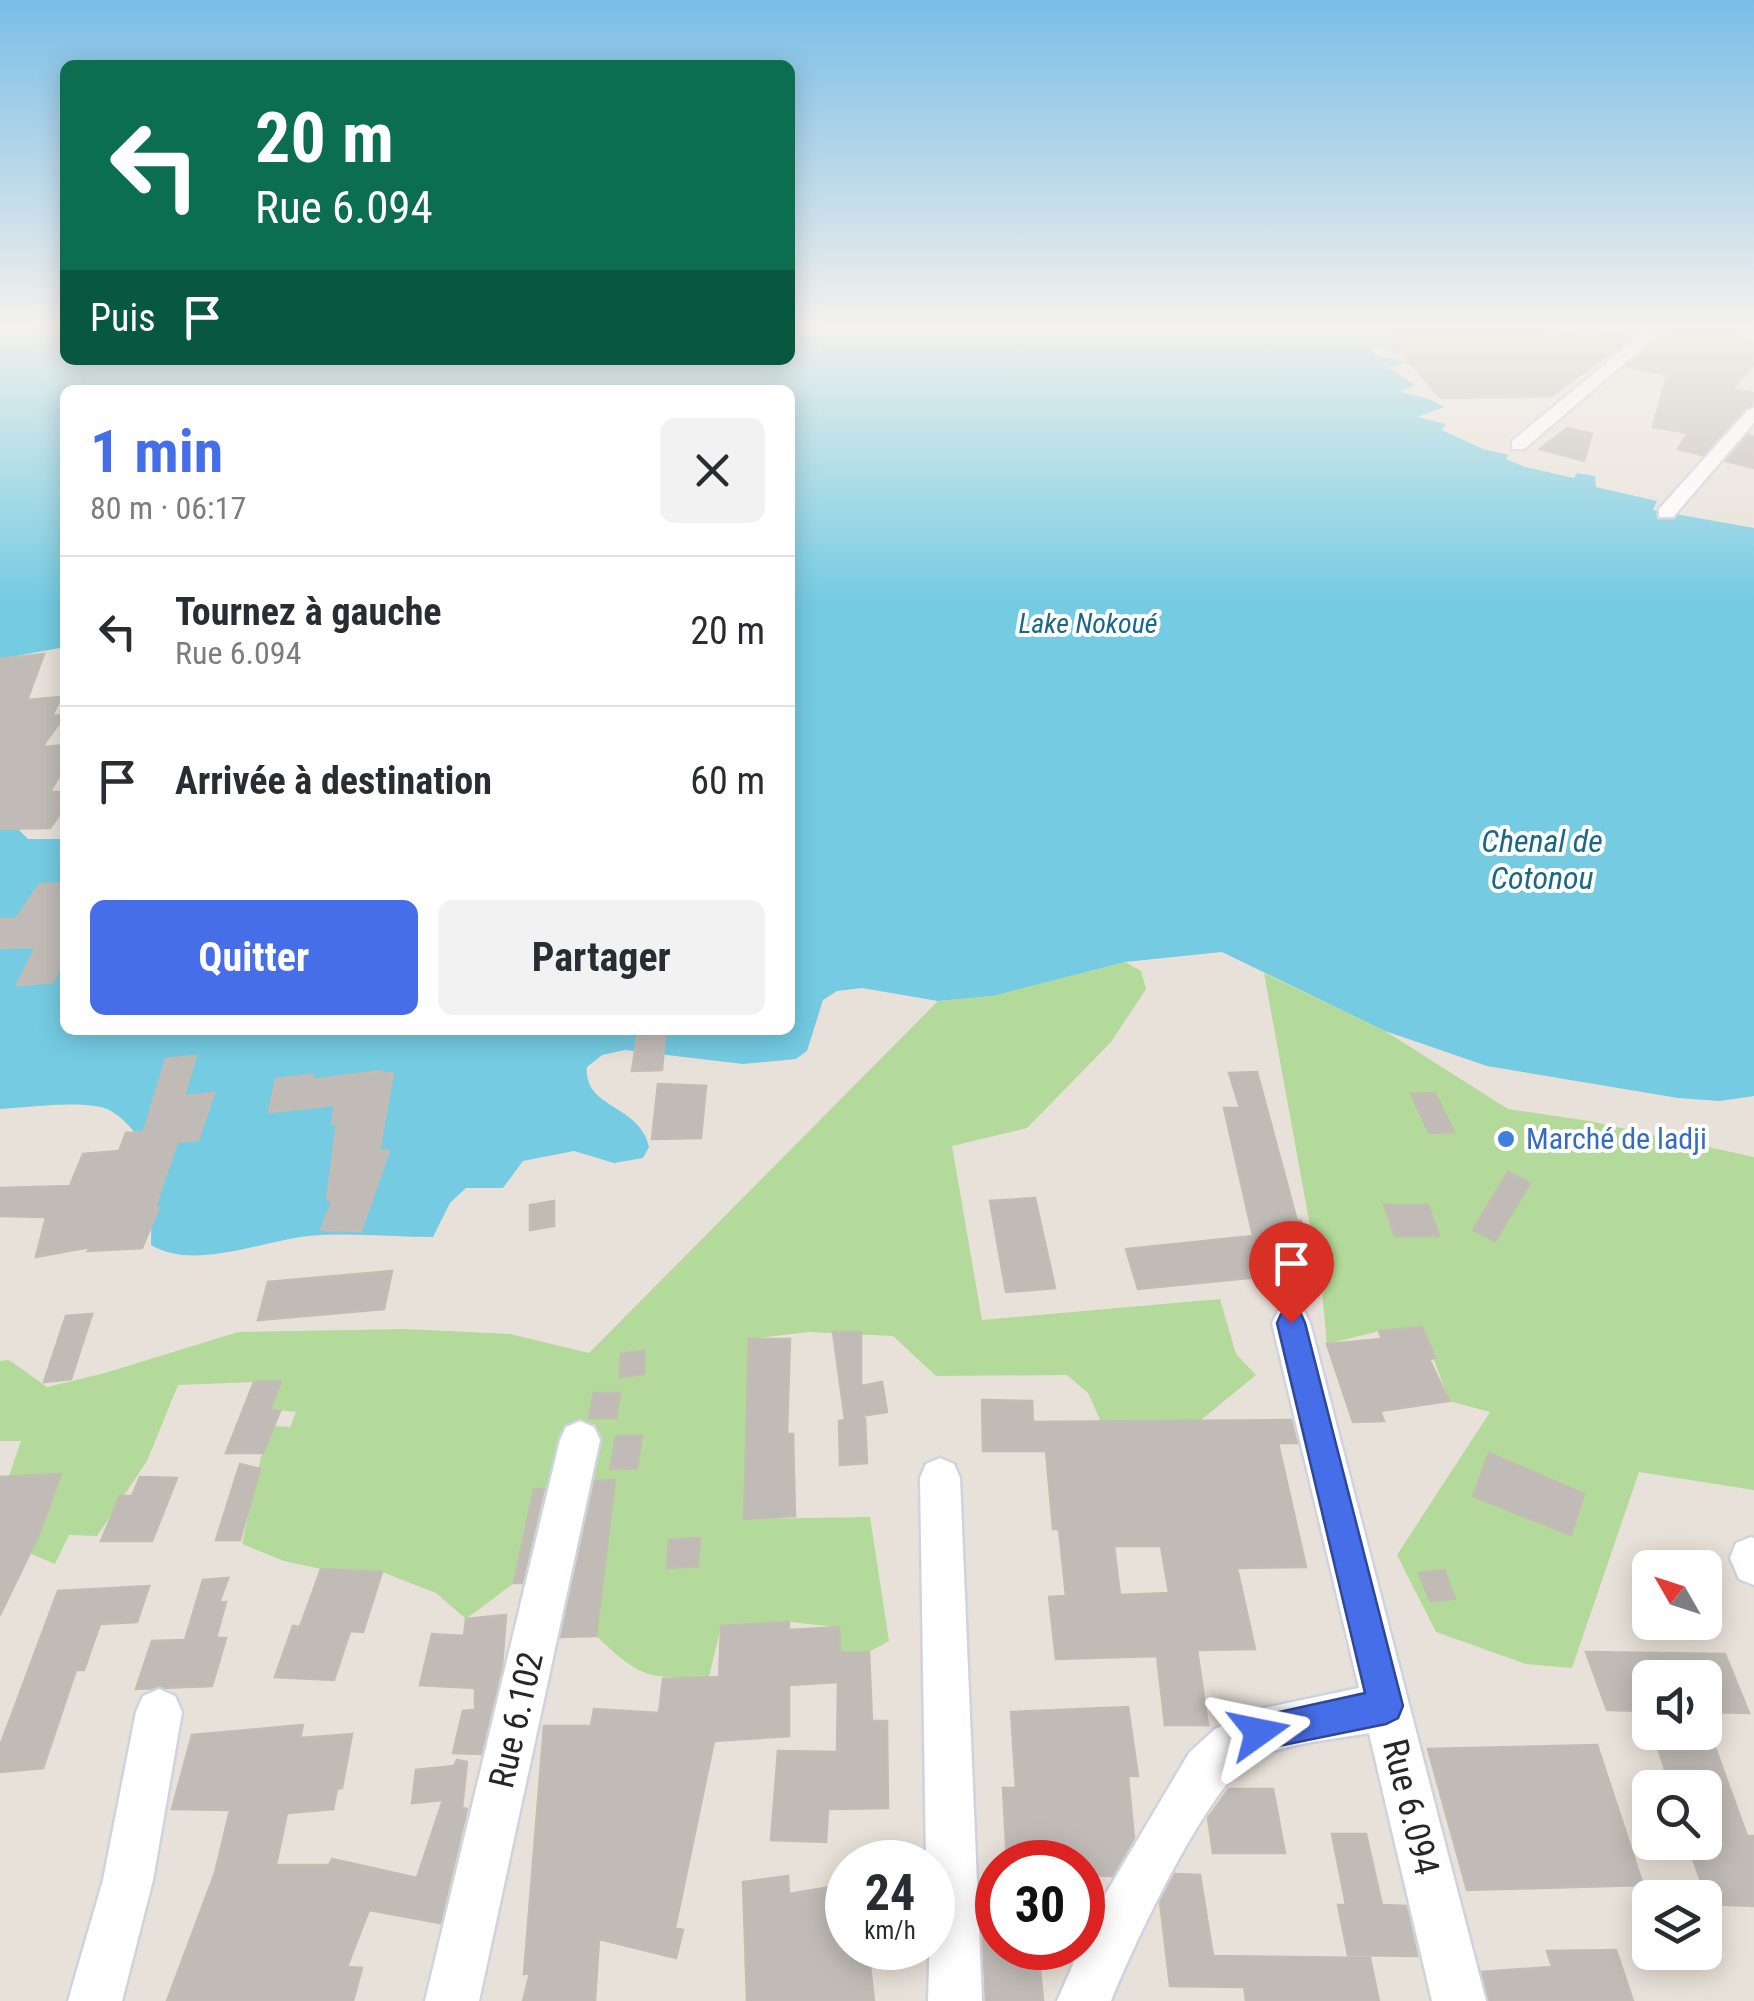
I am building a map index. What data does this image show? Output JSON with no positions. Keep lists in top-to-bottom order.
{
  "streets": {
    "street": ["Rue 6.102", "Rue 6.094"]
  },
  "water": ["Lake Nokoué", "Chenal de Cotonou"],
  "places": ["Marché de ladji"],
  "north": "top left",
  "page": {
    "turn": ["20 m", "Rue 6.094"],
    "then": "Puis",
    "heading": ["1 min", "80 m · 06:17"],
    "list": [
      {
        "name": "Tournez à gauche",
        "note": "Rue 6.094",
        "value": "20 m"
      },
      {
        "name": "Arrivée à destination",
        "value": "60 m"
      }
    ],
    "buttons": ["Quitter", "Partager"],
    "speed": "24 km/h",
    "limit": "30"
  }
}
